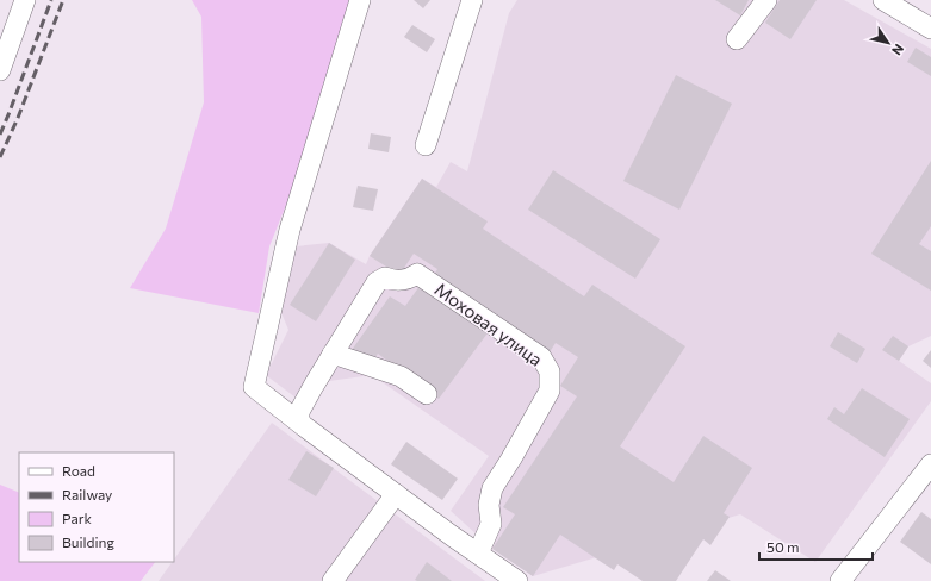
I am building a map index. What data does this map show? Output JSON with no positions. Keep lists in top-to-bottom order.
{
  "streets": {
    "street": ["Моховая улица"]
  },
  "legend": [
    "Road",
    "Railway",
    "Park",
    "Building"
  ],
  "scale_bar": "50 m",
  "north": "bottom right"
}
